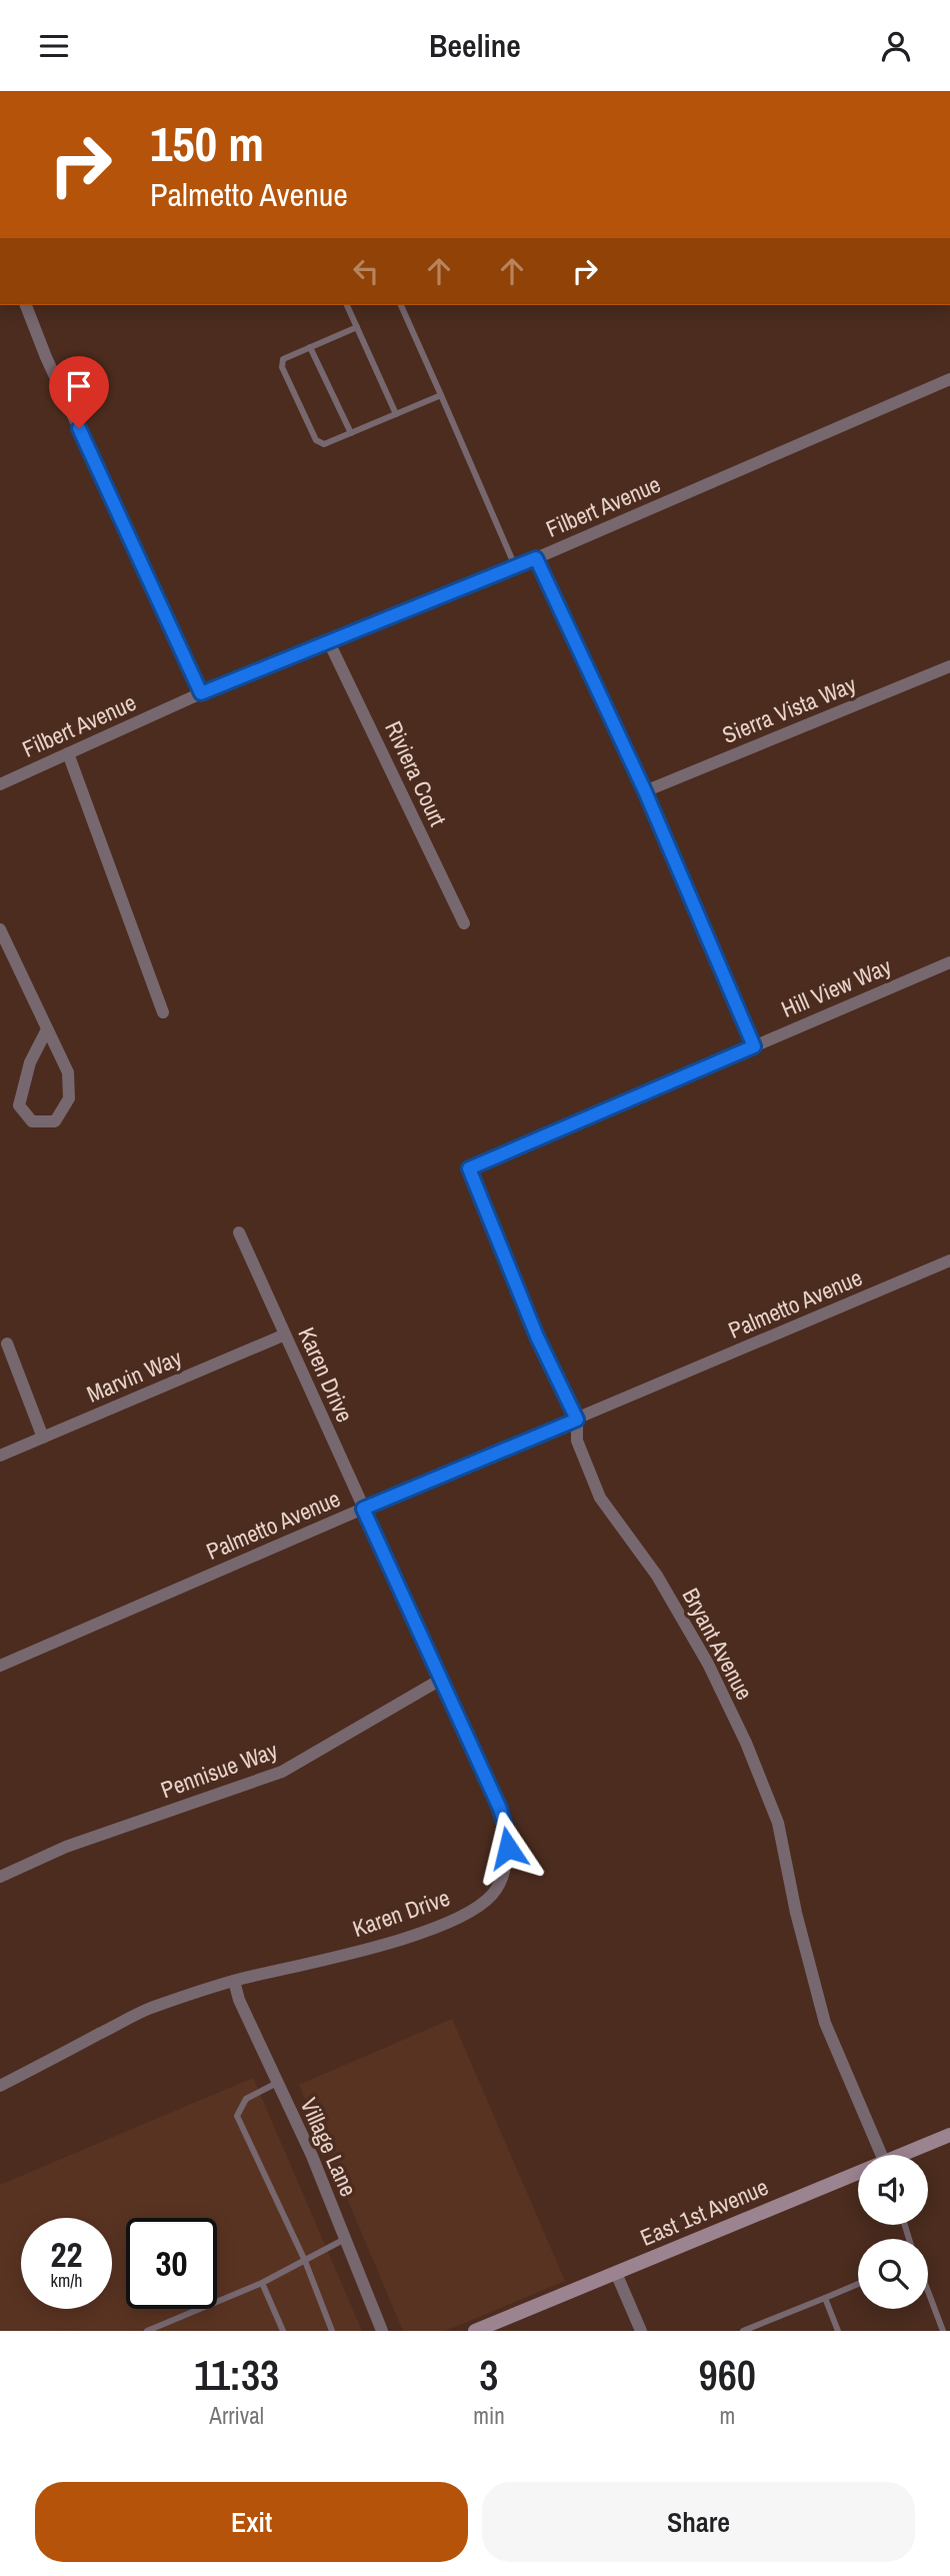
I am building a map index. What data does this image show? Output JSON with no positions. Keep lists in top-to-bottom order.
{
  "streets": {
    "street": [
      "Filbert Avenue",
      "Sierra Vista Way",
      "Riviera Court",
      "Hill View Way",
      "Palmetto Avenue",
      "Karen Drive",
      "Marvin Way",
      "Bryant Avenue",
      "Pennisue Way",
      "Village Lane",
      "East 1st Avenue"
    ]
  },
  "crossings": [
    ["Filbert Avenue", "Riviera Court"],
    ["Hill View Way", "Bryant Avenue"],
    ["Palmetto Avenue", "Karen Drive"],
    ["Palmetto Avenue", "Bryant Avenue"],
    ["Karen Drive", "Marvin Way"],
    ["Karen Drive", "Pennisue Way"],
    ["Karen Drive", "Village Lane"]
  ],
  "page": {
    "header": "Beeline",
    "turn": ["150 m", "Palmetto Avenue"],
    "speed": "22 km/h",
    "limit": "30",
    "eta": [
      "11:33",
      "Arrival",
      "3",
      "min",
      "960",
      "m"
    ],
    "buttons": ["Exit", "Share"]
  }
}
